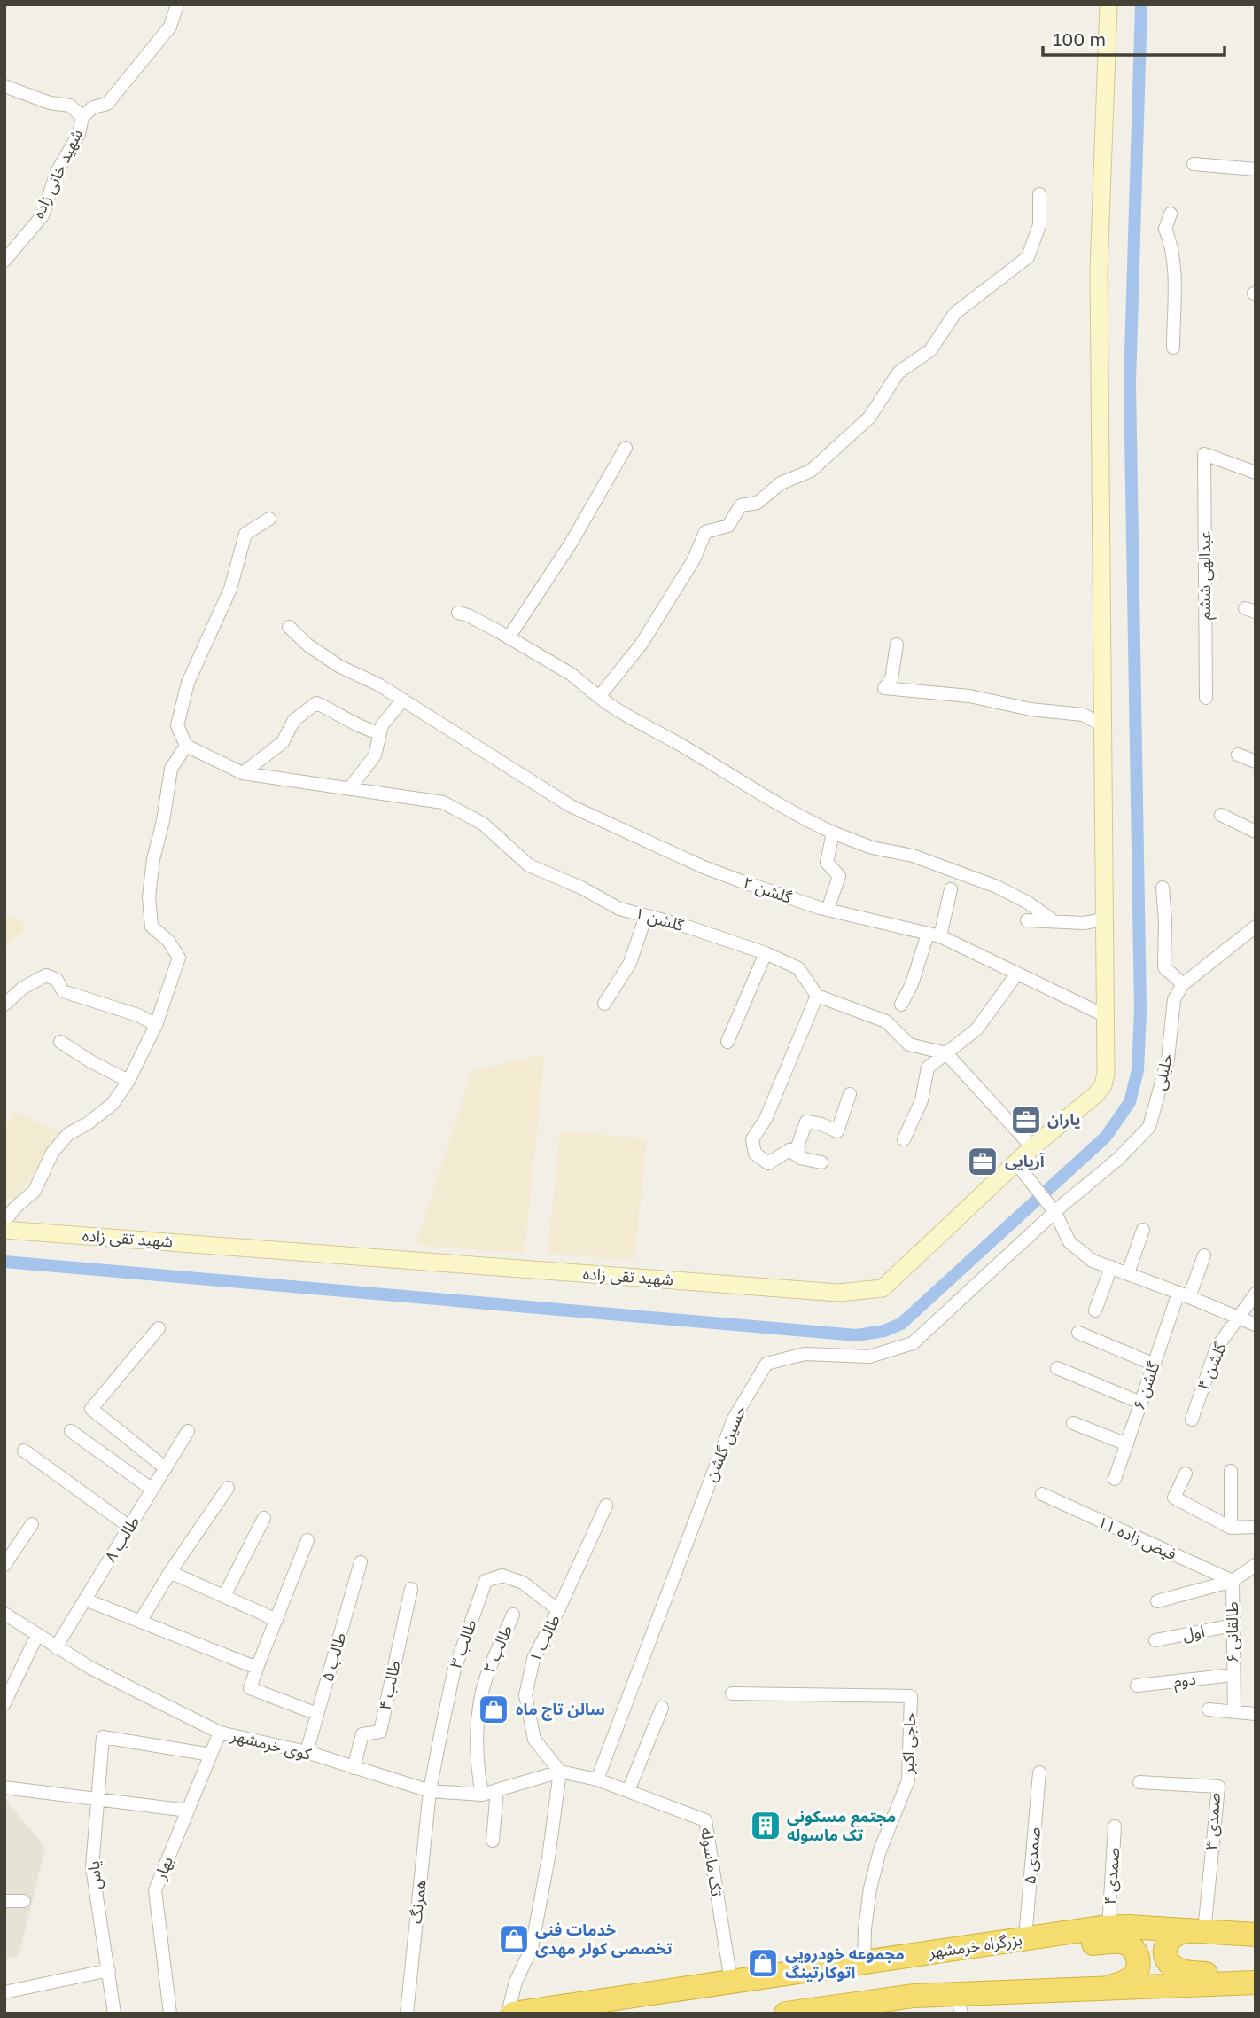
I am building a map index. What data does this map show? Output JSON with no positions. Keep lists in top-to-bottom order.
{
  "streets": {
    "highway": ["بزرگراه خرمشهر"],
    "main road": ["شهید تقی زاده"],
    "street": [
      "شهید خانی زاده",
      "عبدالهی ششم",
      "گلشن ۲",
      "گلشن ۱",
      "خلیلی",
      "گلشن ۴",
      "گلشن ۶",
      "حسین گلشن",
      "فیض زاده ۱۱",
      "طالب ۸",
      "طالقانی ۶",
      "اول",
      "طالب ۱",
      "طالب ۳",
      "طالب ۲",
      "طالب ۵",
      "دوم",
      "طالب ۴",
      "حاجی اکبر",
      "کوی خرمشهر",
      "صمدی ۳",
      "صمدی ۵",
      "تک ماسوله",
      "بهار",
      "یاس",
      "صمدی ۴",
      "همرنگ"
    ]
  },
  "crossings": [
    ["گلشن ۲", "شهید تقی زاده"],
    ["خلیلی", "حسین گلشن"],
    ["حسین گلشن", "کوی خرمشهر"],
    ["حسین گلشن", "تک ماسوله"],
    ["فیض زاده ۱۱", "طالقانی ۶"],
    ["طالب ۸", "کوی خرمشهر"],
    ["طالقانی ۶", "اول"],
    ["طالقانی ۶", "دوم"],
    ["طالب ۱", "طالب ۳"],
    ["طالب ۱", "کوی خرمشهر"],
    ["طالب ۳", "کوی خرمشهر"],
    ["طالب ۳", "همرنگ"],
    ["طالب ۲", "کوی خرمشهر"],
    ["طالب ۵", "کوی خرمشهر"],
    ["طالب ۴", "کوی خرمشهر"],
    ["حاجی اکبر", "بزرگراه خرمشهر"],
    ["کوی خرمشهر", "تک ماسوله"],
    ["کوی خرمشهر", "بهار"],
    ["کوی خرمشهر", "همرنگ"],
    ["صمدی ۳", "بزرگراه خرمشهر"],
    ["صمدی ۵", "بزرگراه خرمشهر"],
    ["تک ماسوله", "بزرگراه خرمشهر"],
    ["بهار", "یاس"],
    ["صمدی ۴", "بزرگراه خرمشهر"]
  ],
  "places": {
    "office": ["یاران", "آریایی"],
    "shop": ["سالن تاج ماه", "خدمات فنی تخصصی کولر مهدی", "مجموعه خودرویی اتوکارتینگ"],
    "building": ["مجتمع مسکونی تک ماسوله"]
  },
  "scale_bar": "100 m"
}
